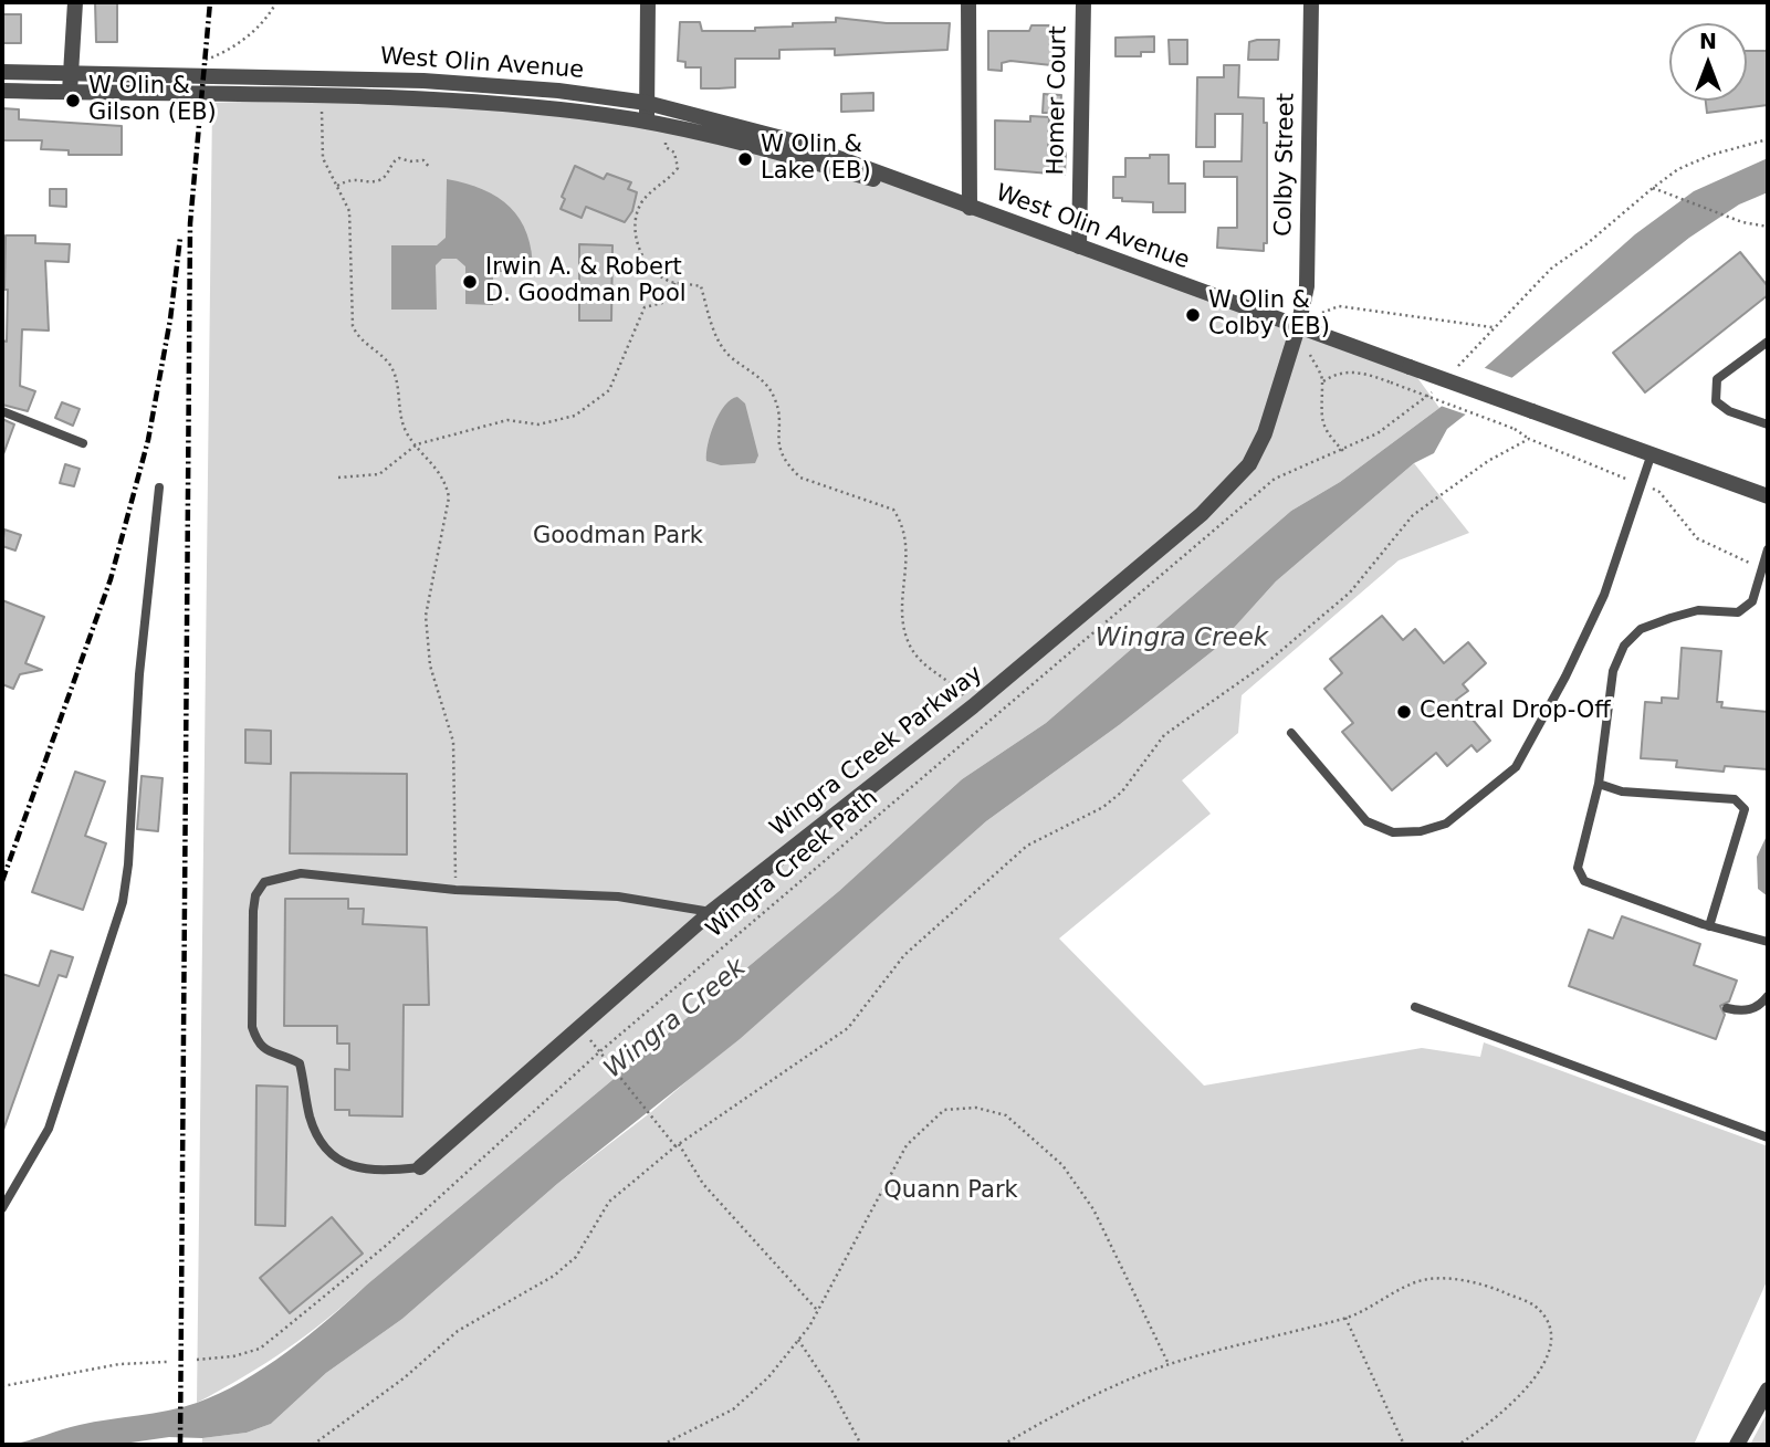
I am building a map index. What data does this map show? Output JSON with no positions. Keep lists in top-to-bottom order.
{
  "streets": {
    "street": [
      "West Olin Avenue",
      "Homer Court",
      "Colby Street",
      "Wingra Creek Parkway"
    ],
    "path": ["Wingra Creek Path"]
  },
  "crossings": [
    ["West Olin Avenue", "Homer Court"],
    ["West Olin Avenue", "Colby Street"],
    ["West Olin Avenue", "Wingra Creek Parkway"],
    ["Colby Street", "Wingra Creek Parkway"]
  ],
  "water": ["Wingra Creek"],
  "parks": ["Goodman Park", "Quann Park"],
  "places": [
    "W Olin & Gilson (EB)",
    "W Olin & Lake (EB)",
    "Irwin A. & Robert D. Goodman Pool",
    "W Olin & Colby (EB)",
    "Central Drop-Off"
  ],
  "north": "top"
}
